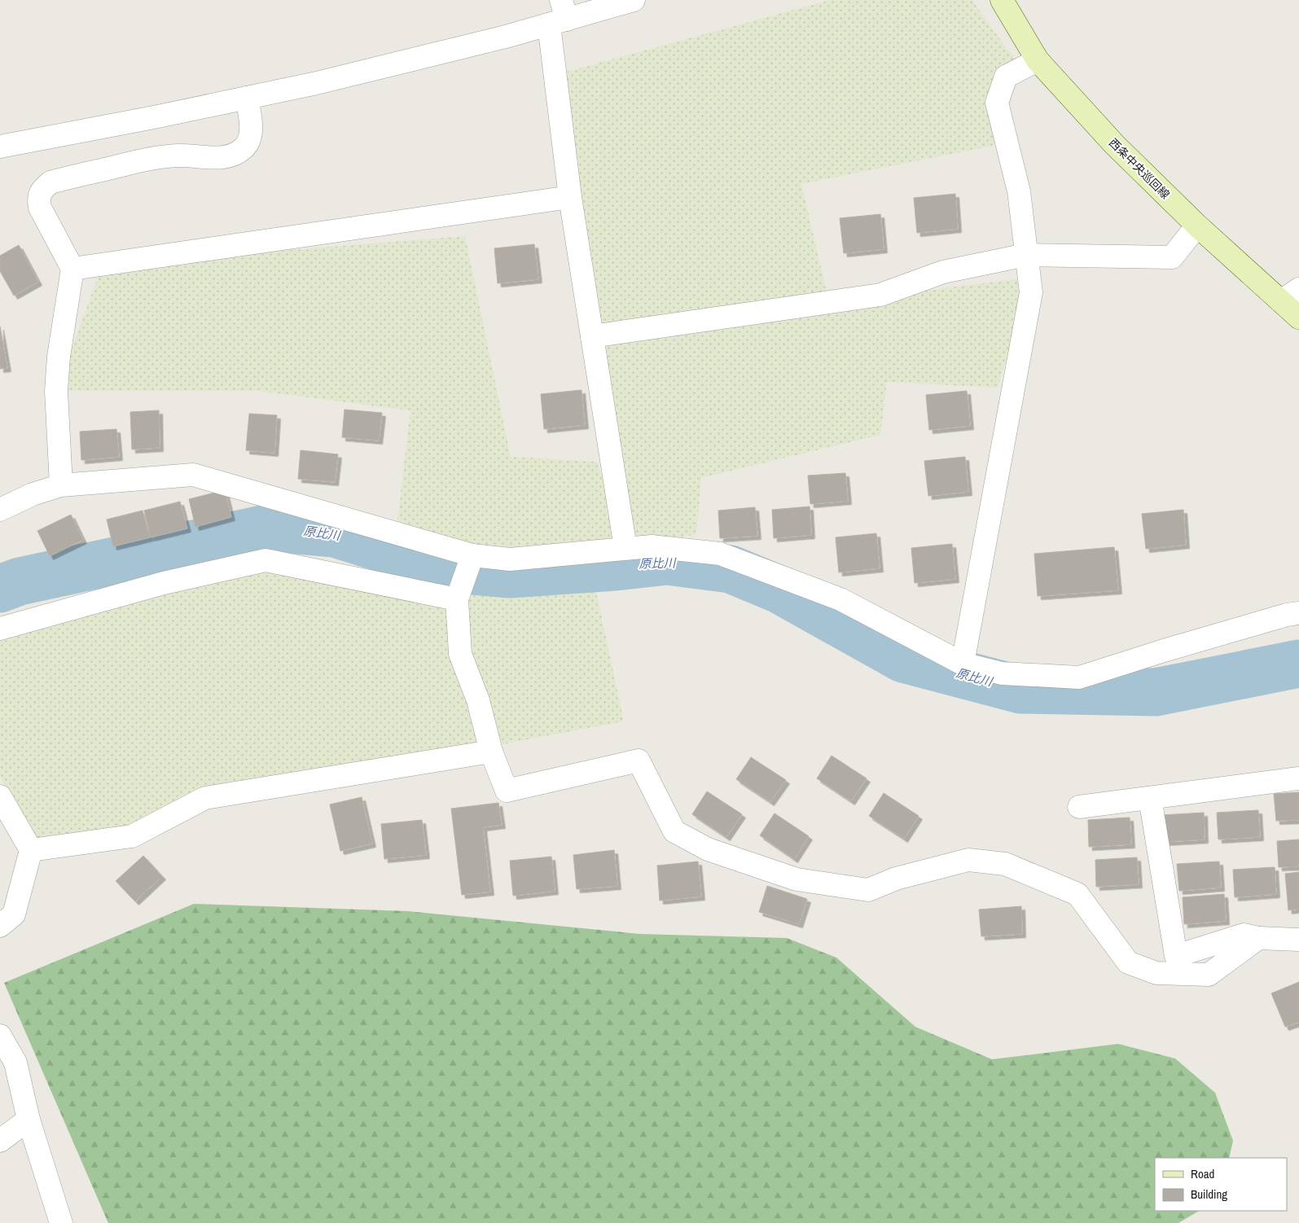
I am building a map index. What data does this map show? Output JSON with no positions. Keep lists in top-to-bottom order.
{
  "streets": {
    "street": ["西条中央巡回線"]
  },
  "water": ["原比川"],
  "legend": ["Road", "Building"]
}
